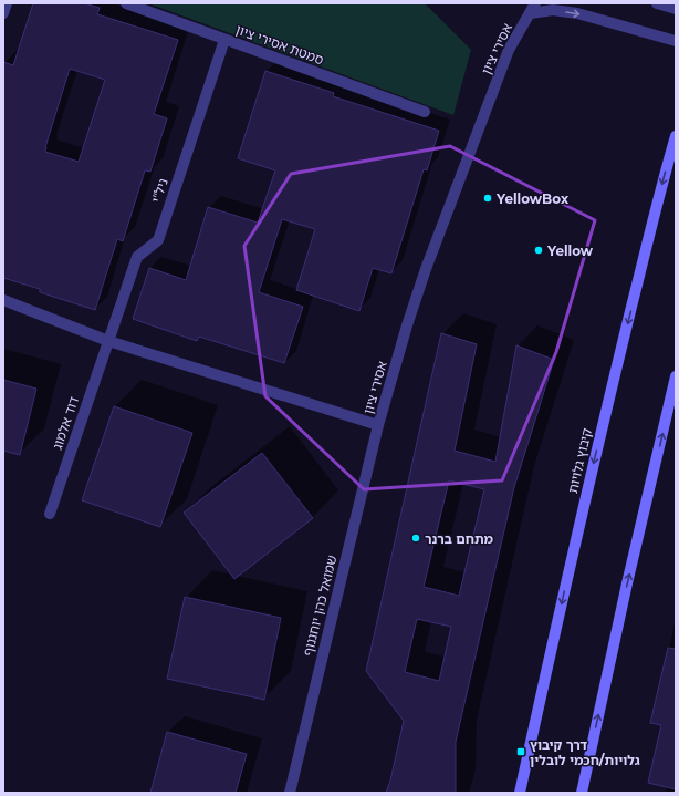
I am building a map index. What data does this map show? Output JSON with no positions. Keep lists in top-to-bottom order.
{
  "streets": {
    "main road": ["קיבוץ גלויות"],
    "street": [
      "סמטת אסירי ציון",
      "אסירי ציון",
      "ניל\"י",
      "דוד אלמוג",
      "שמואל כהן יוחננוף"
    ]
  },
  "crossings": [
    ["סמטת אסירי ציון", "ניל\"י"],
    ["אסירי ציון", "ניל\"י"],
    ["אסירי ציון", "דוד אלמוג"],
    ["אסירי ציון", "שמואל כהן יוחננוף"],
    ["ניל\"י", "דוד אלמוג"]
  ],
  "places": {
    "other": ["YellowBox", "Yellow", "מתחם ברנר"],
    "transit": ["דרך קיבוץ גלויות/חכמי לובלין"]
  }
}
